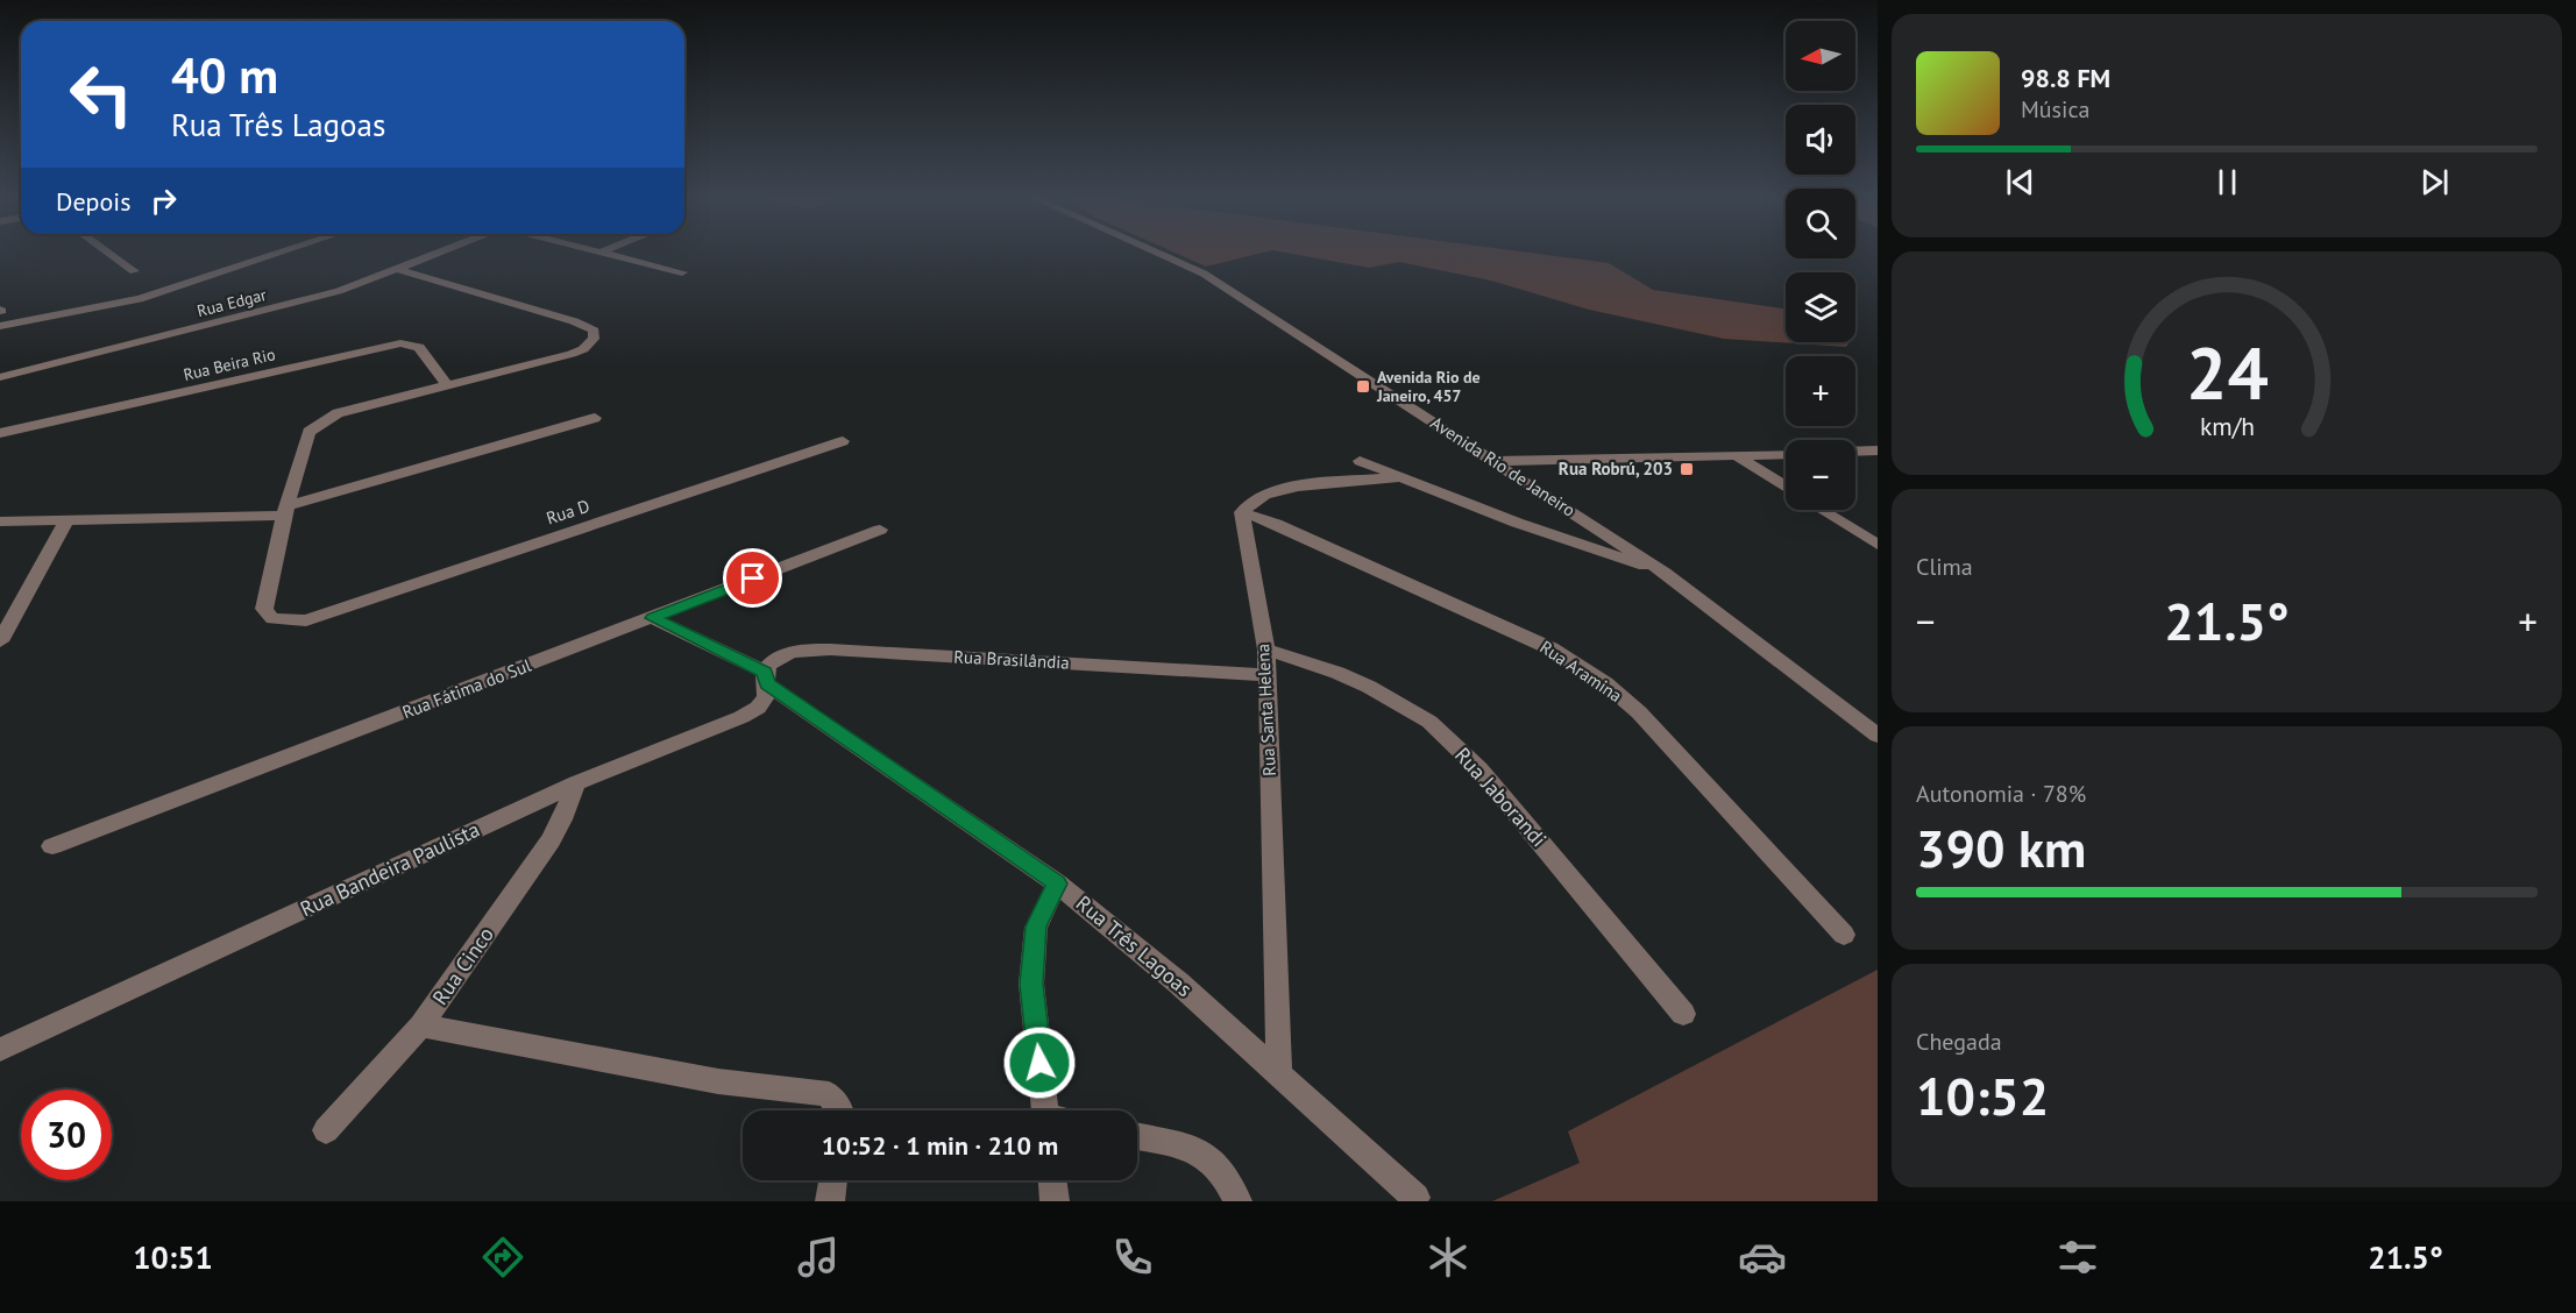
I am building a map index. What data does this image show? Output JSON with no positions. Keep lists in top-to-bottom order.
{
  "streets": {
    "street": [
      "Rua Edgar",
      "Rua Beira Rio",
      "Avenida Rio de Janeiro",
      "Rua D",
      "Rua Brasilândia",
      "Rua Aramina",
      "Rua Fátima do Sul",
      "Rua Santa Helena",
      "Rua Jaborandi",
      "Rua Bandeira Paulista",
      "Rua Três Lagoas",
      "Rua Cinco"
    ]
  },
  "crossings": [
    ["Rua Brasilândia", "Rua Santa Helena"],
    ["Rua Brasilândia", "Rua Bandeira Paulista"],
    ["Rua Brasilândia", "Rua Três Lagoas"],
    ["Rua Aramina", "Rua Santa Helena"],
    ["Rua Fátima do Sul", "Rua Três Lagoas"],
    ["Rua Santa Helena", "Rua Jaborandi"],
    ["Rua Santa Helena", "Rua Três Lagoas"],
    ["Rua Bandeira Paulista", "Rua Três Lagoas"],
    ["Rua Bandeira Paulista", "Rua Cinco"]
  ],
  "places": {
    "transit": ["Avenida Rio de Janeiro, 457", "Rua Robrú, 203"]
  },
  "north": "left",
  "page": {
    "map_buttons": ["+", "−"],
    "turn": ["40 m", "Rua Três Lagoas"],
    "song": ["98.8 FM", "Música"],
    "then": "Depois",
    "tile": [
      "Clima",
      ["Autonomia · 78%", "390 km"],
      ["Chegada", "10:52"]
    ],
    "heat": ["−", "21.5°", "+"],
    "limit": "30",
    "trip": "10:52 · 1 min · 210 m",
    "tabs": ["10:51", "21.5°"],
    "gauge": ["24", "km/h"]
  }
}
